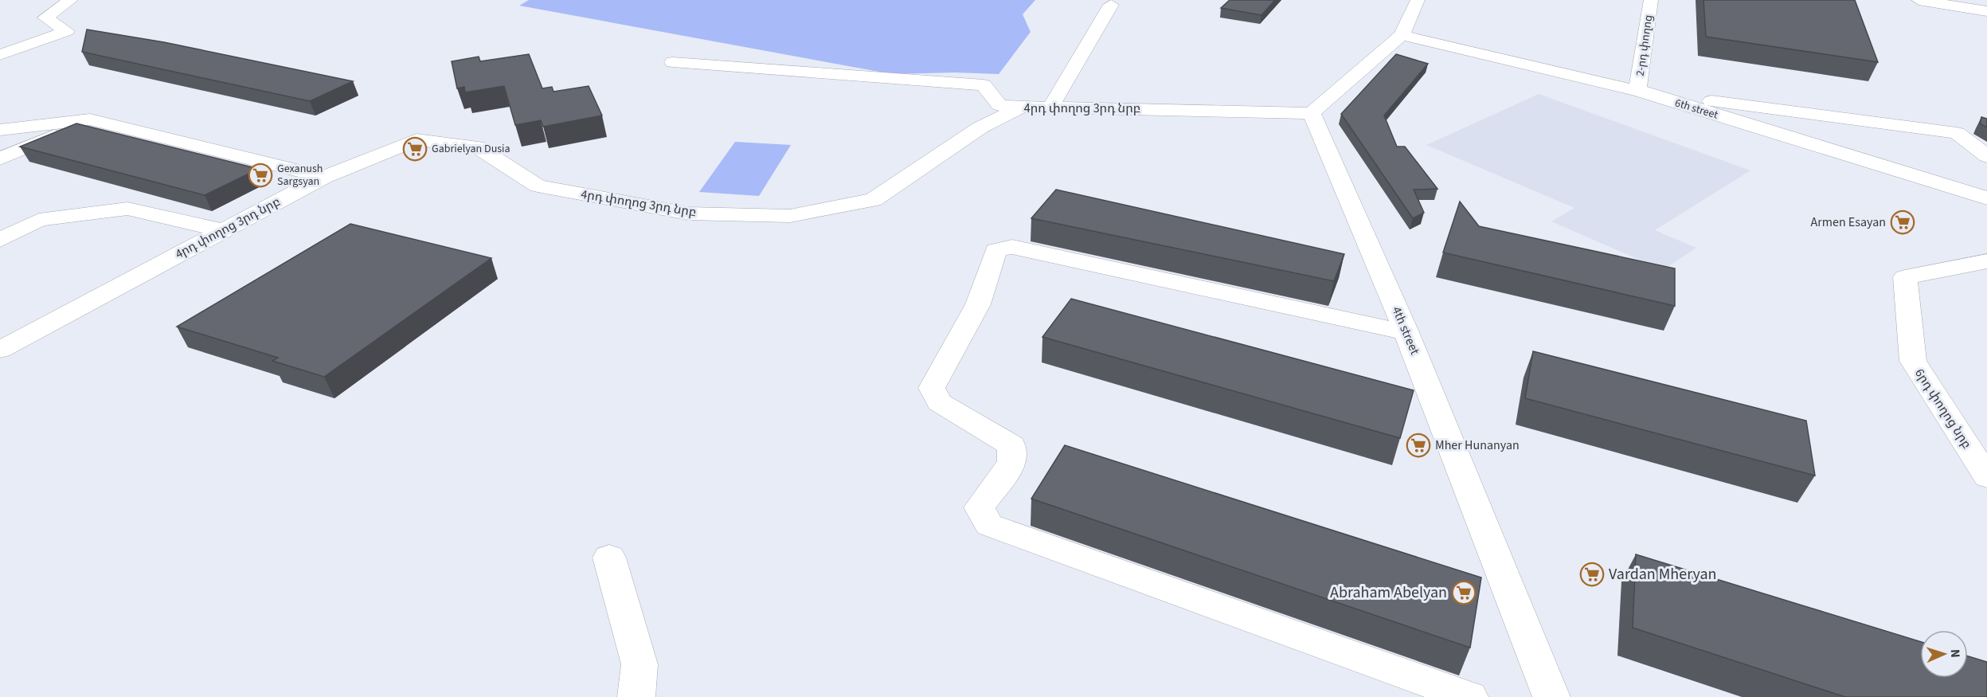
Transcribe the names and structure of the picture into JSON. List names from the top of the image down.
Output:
{
  "streets": {
    "street": [
      "2-րդ փողոց",
      "4րդ փողոց 3րդ նրբ",
      "6th street",
      "4th street",
      "6րդ փողոց նրբ"
    ]
  },
  "crossings": [
    ["2-րդ փողոց", "6th street"],
    ["4րդ փողոց 3րդ նրբ", "4th street"]
  ],
  "places": {
    "supermarket": [
      "Gabrielyan Dusia",
      "Gexanush Sargsyan",
      "Armen Esayan",
      "Mher Hunanyan",
      "Vardan Mheryan",
      "Abraham Abelyan"
    ]
  },
  "north": "right"
}
